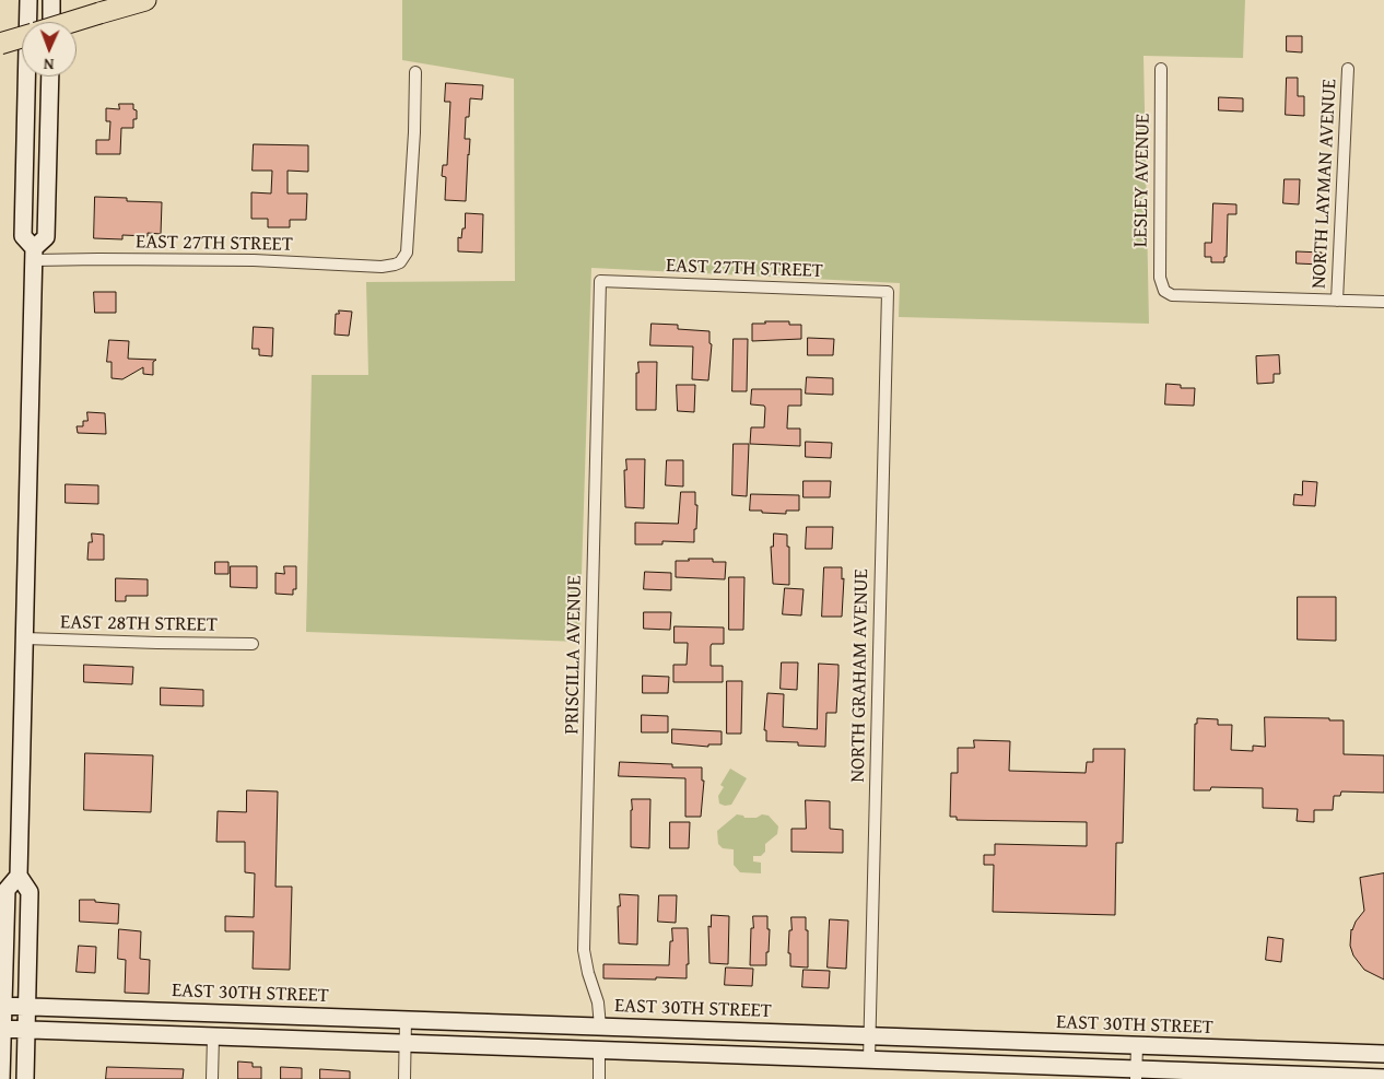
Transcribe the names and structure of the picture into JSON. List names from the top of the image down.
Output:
{
  "streets": {
    "main road": ["EAST 30TH STREET"],
    "street": [
      "LESLEY AVENUE",
      "NORTH LAYMAN AVENUE",
      "EAST 27TH STREET",
      "EAST 28TH STREET",
      "PRISCILLA AVENUE",
      "NORTH GRAHAM AVENUE"
    ]
  },
  "crossings": [
    ["LESLEY AVENUE", "NORTH LAYMAN AVENUE"],
    ["EAST 27TH STREET", "PRISCILLA AVENUE"],
    ["EAST 27TH STREET", "NORTH GRAHAM AVENUE"],
    ["PRISCILLA AVENUE", "EAST 30TH STREET"],
    ["NORTH GRAHAM AVENUE", "EAST 30TH STREET"]
  ],
  "north": "bottom"
}
